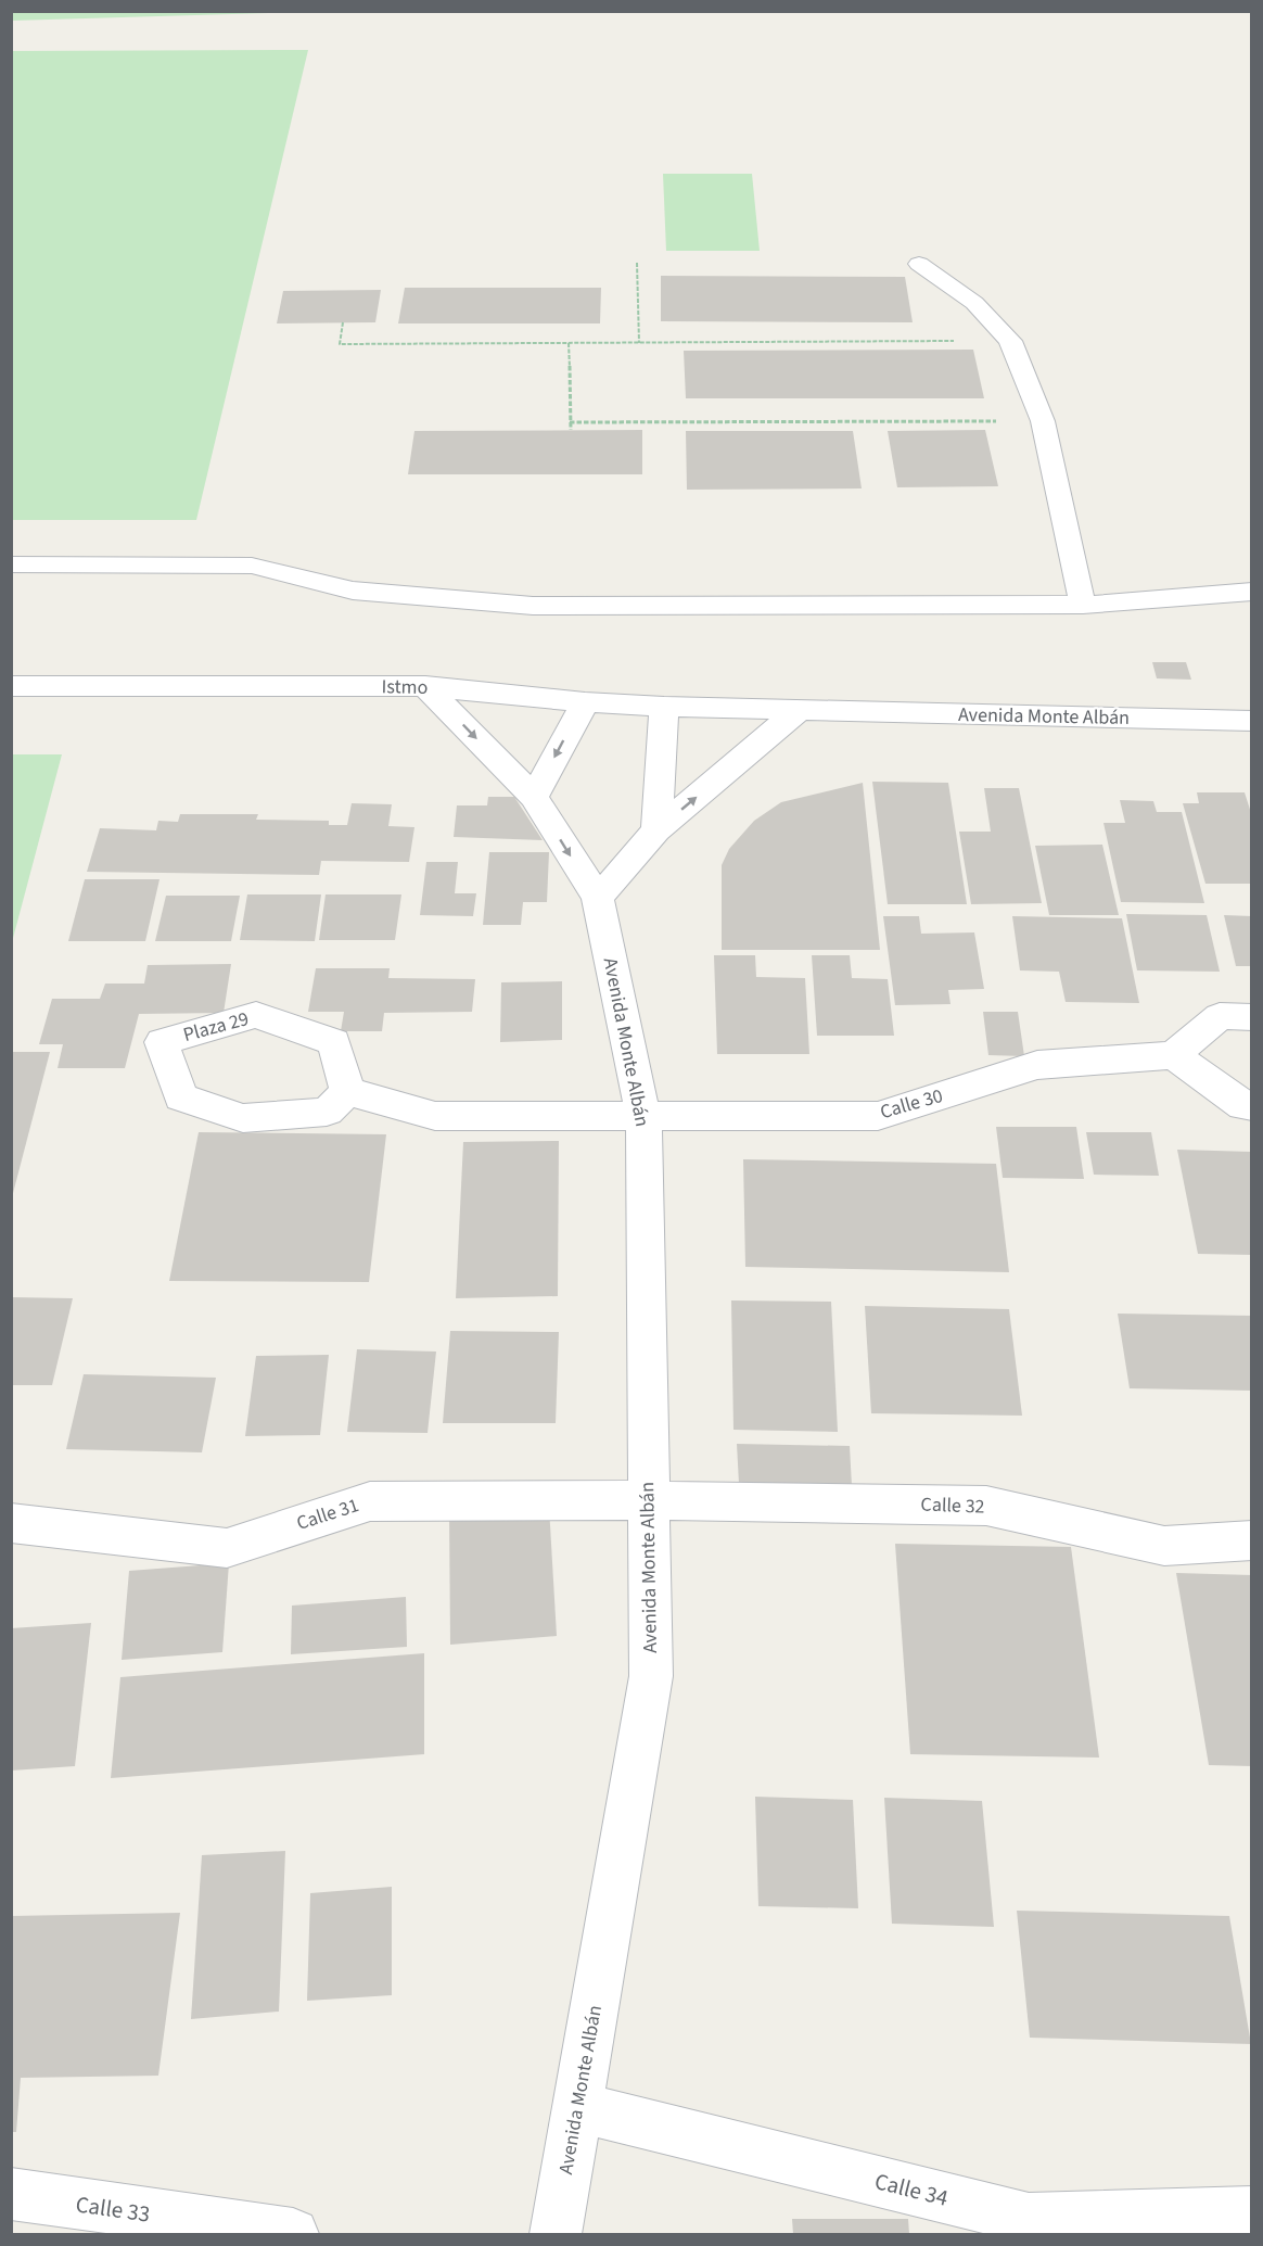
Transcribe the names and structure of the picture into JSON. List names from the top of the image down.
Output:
{
  "streets": {
    "street": [
      "Istmo",
      "Avenida Monte Albán",
      "Plaza 29",
      "Calle 30",
      "Calle 32",
      "Calle 31",
      "Calle 34",
      "Calle 33"
    ]
  },
  "crossings": [
    ["Istmo", "Avenida Monte Albán"],
    ["Avenida Monte Albán", "Calle 30"],
    ["Avenida Monte Albán", "Calle 32"],
    ["Avenida Monte Albán", "Calle 31"],
    ["Avenida Monte Albán", "Calle 34"],
    ["Calle 32", "Calle 31"]
  ]
}
